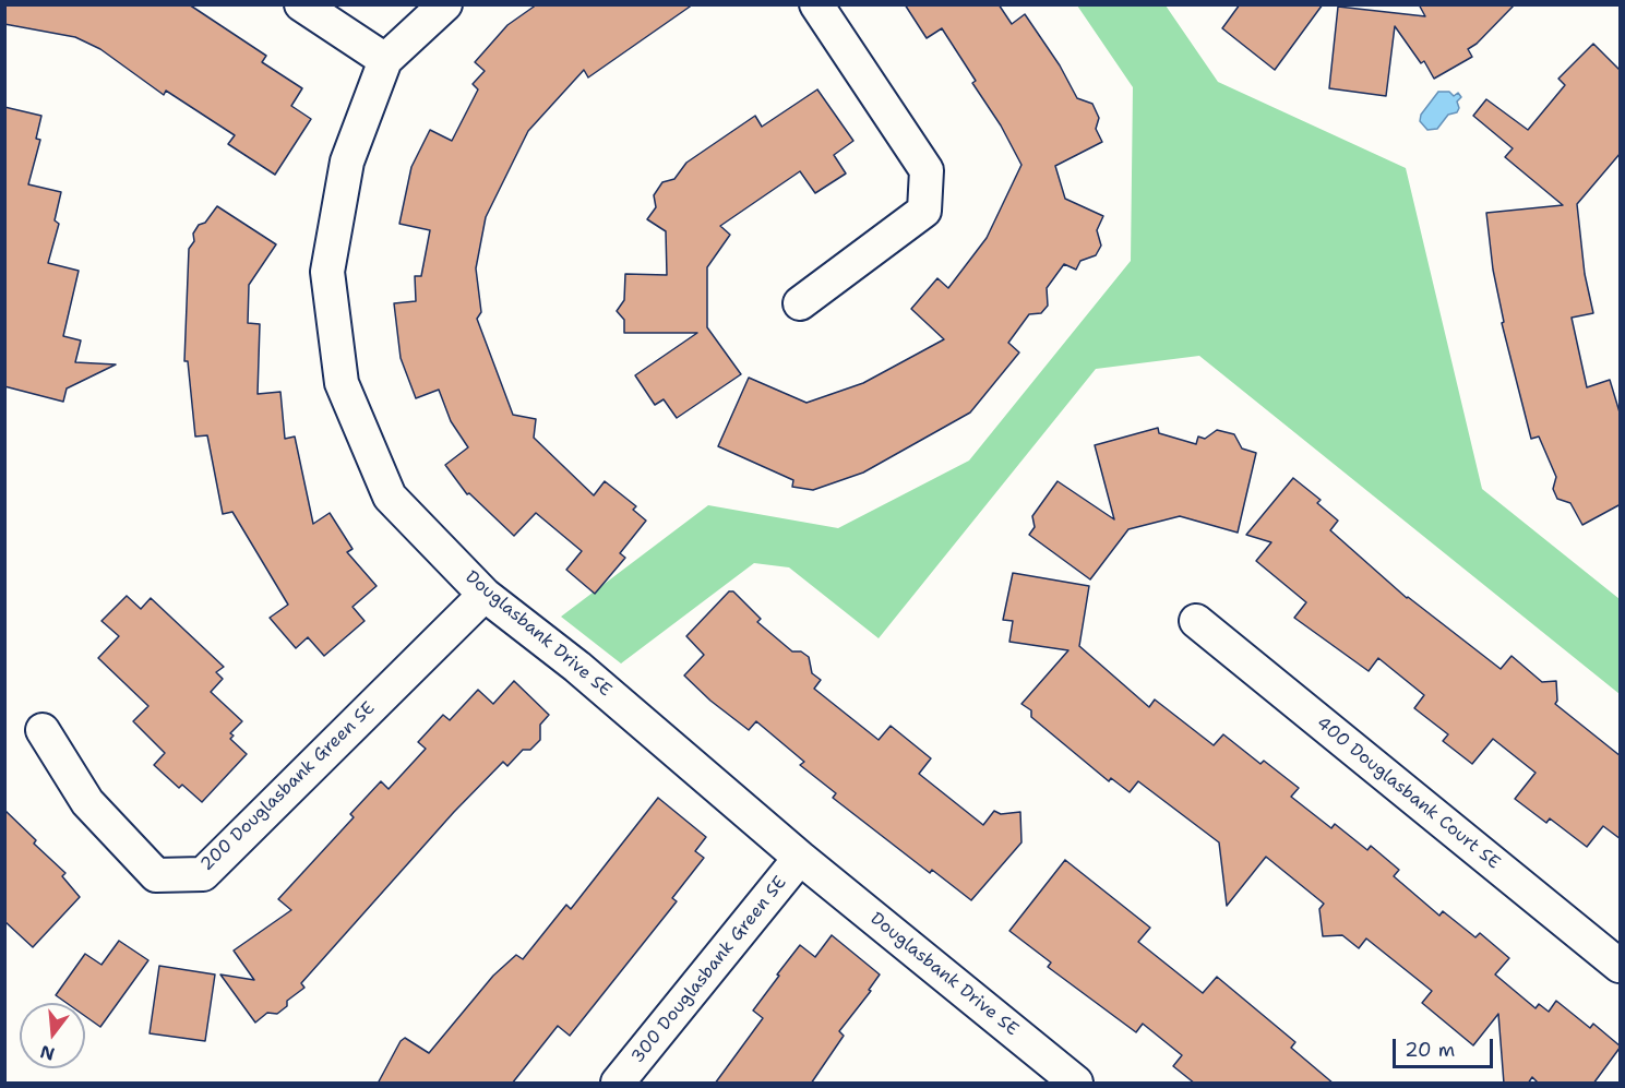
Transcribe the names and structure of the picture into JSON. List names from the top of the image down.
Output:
{
  "streets": {
    "street": [
      "Douglasbank Drive SE",
      "200 Douglasbank Green SE",
      "400 Douglasbank Court SE",
      "300 Douglasbank Green SE"
    ]
  },
  "crossings": [
    ["Douglasbank Drive SE", "200 Douglasbank Green SE"],
    ["Douglasbank Drive SE", "300 Douglasbank Green SE"]
  ],
  "scale_bar": "20 m",
  "north": "bottom"
}
